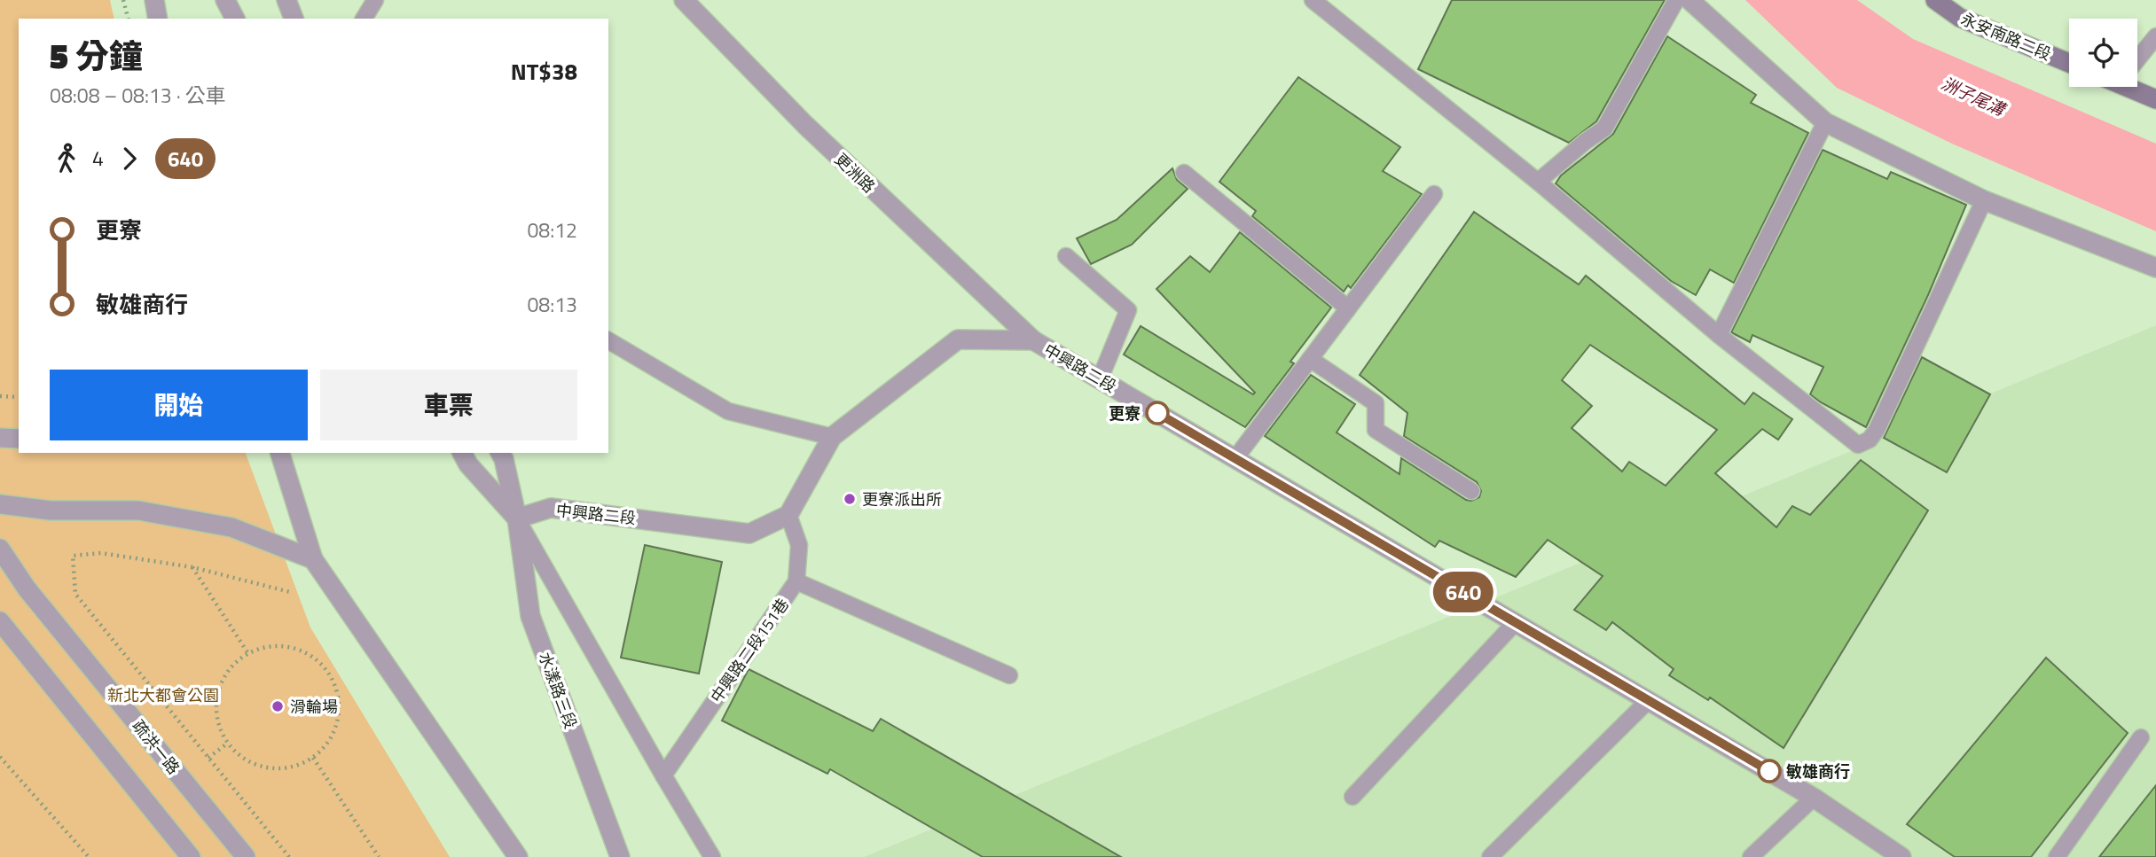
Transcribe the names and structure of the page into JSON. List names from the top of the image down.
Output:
{
  "streets": {
    "main road": ["永安南路二段"],
    "street": [
      "更洲路",
      "中興路二段",
      "水漾路三段",
      "疏洪一路"
    ],
    "lane": ["中興路二段151巷"]
  },
  "crossings": [
    ["更洲路", "中興路二段"],
    ["中興路二段", "中興路二段151巷"],
    ["中興路二段", "水漾路三段"]
  ],
  "water": ["洲子尾溝"],
  "parks": ["新北大都會公園"],
  "places": [
    "更寮",
    "更寮派出所",
    "滑輪場",
    "敏雄商行"
  ],
  "lines": ["bus line 640"],
  "page": {
    "on_map": "640",
    "heading": ["5 分鐘", "08:08 – 08:13 · 公車", "NT$38"],
    "legs": ["4", "640"],
    "list": [
      {
        "name": "更寮",
        "value": "08:12"
      },
      {
        "name": "敏雄商行",
        "value": "08:13"
      }
    ],
    "buttons": ["開始", "車票"]
  }
}
